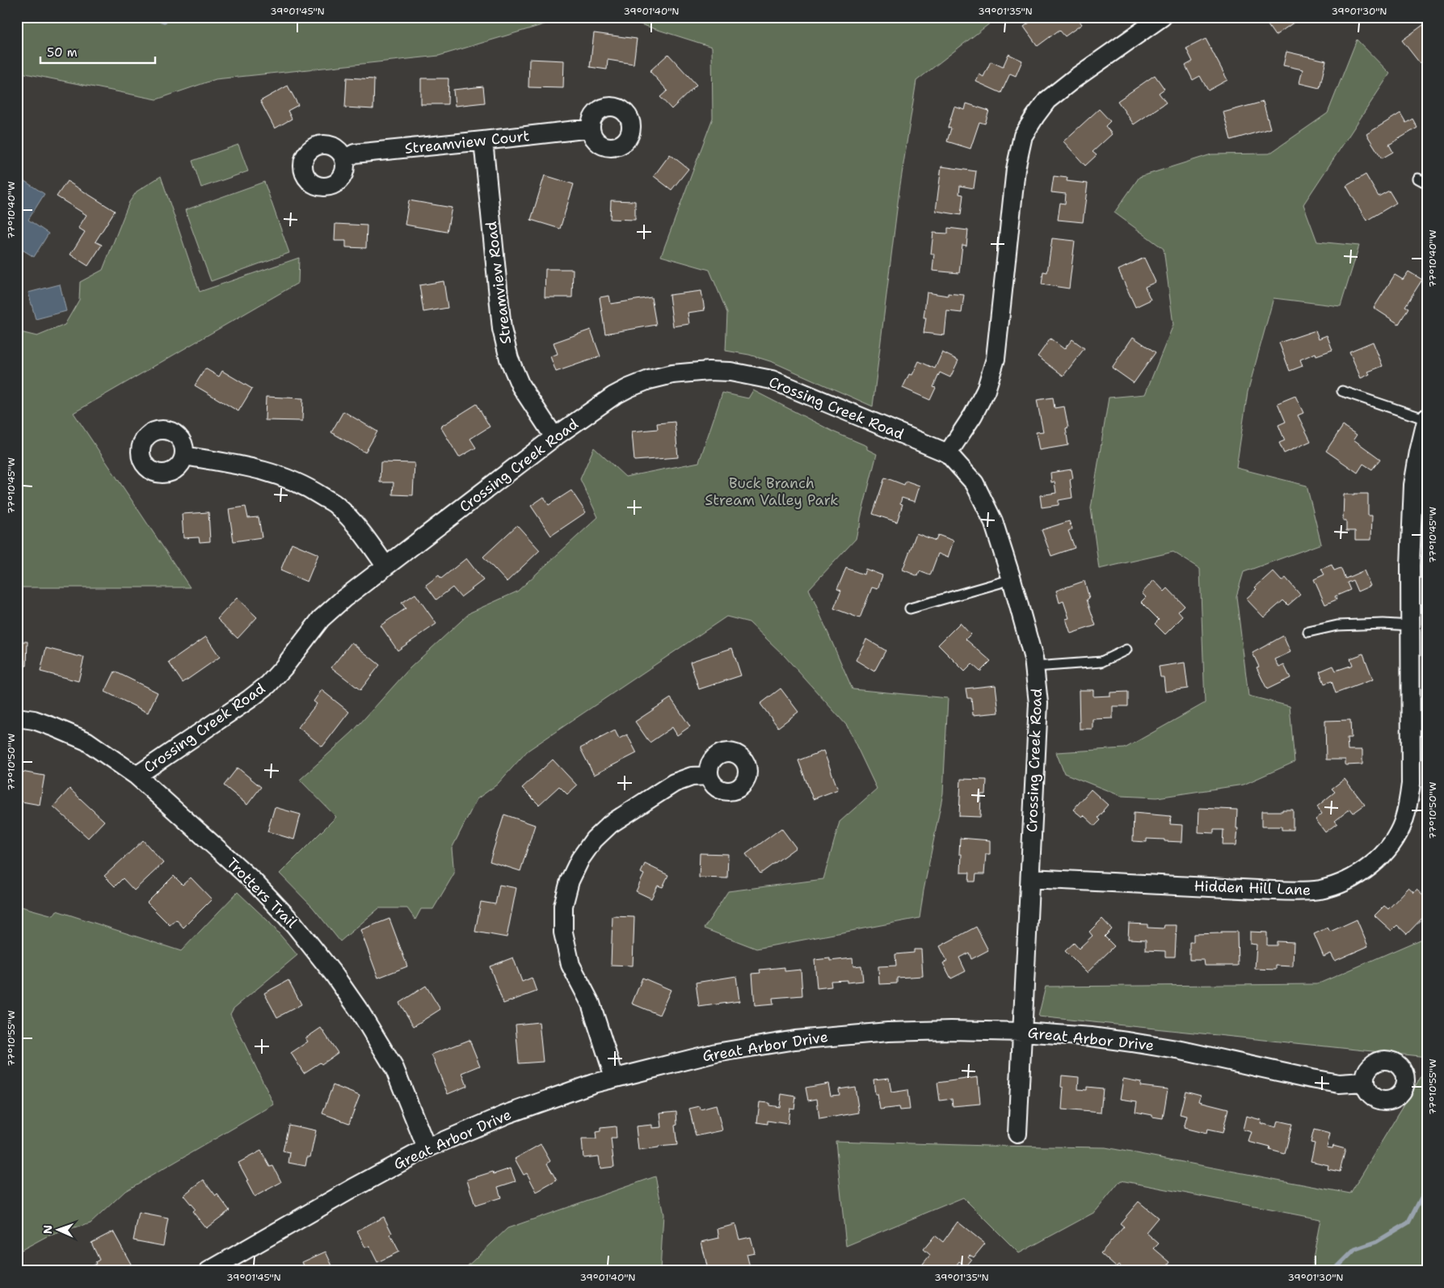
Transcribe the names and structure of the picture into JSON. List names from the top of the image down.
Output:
{
  "streets": {
    "street": [
      "Streamview Court",
      "Streamview Road",
      "Crossing Creek Road",
      "Hidden Hill Lane",
      "Trotters Trail",
      "Great Arbor Drive"
    ]
  },
  "crossings": [
    ["Streamview Court", "Streamview Road"],
    ["Streamview Road", "Crossing Creek Road"],
    ["Crossing Creek Road", "Hidden Hill Lane"],
    ["Crossing Creek Road", "Trotters Trail"],
    ["Crossing Creek Road", "Great Arbor Drive"],
    ["Trotters Trail", "Great Arbor Drive"]
  ],
  "parks": ["Buck Branch Stream Valley Park"],
  "scale_bar": "50 m",
  "north": "left",
  "coordinates": [
    "39°01'45\"N",
    "39°01'40\"N",
    "39°01'35\"N",
    "39°01'30\"N",
    "77°10'40\"W",
    "77°10'45\"W",
    "77°10'50\"W",
    "77°10'55\"W"
  ]
}
